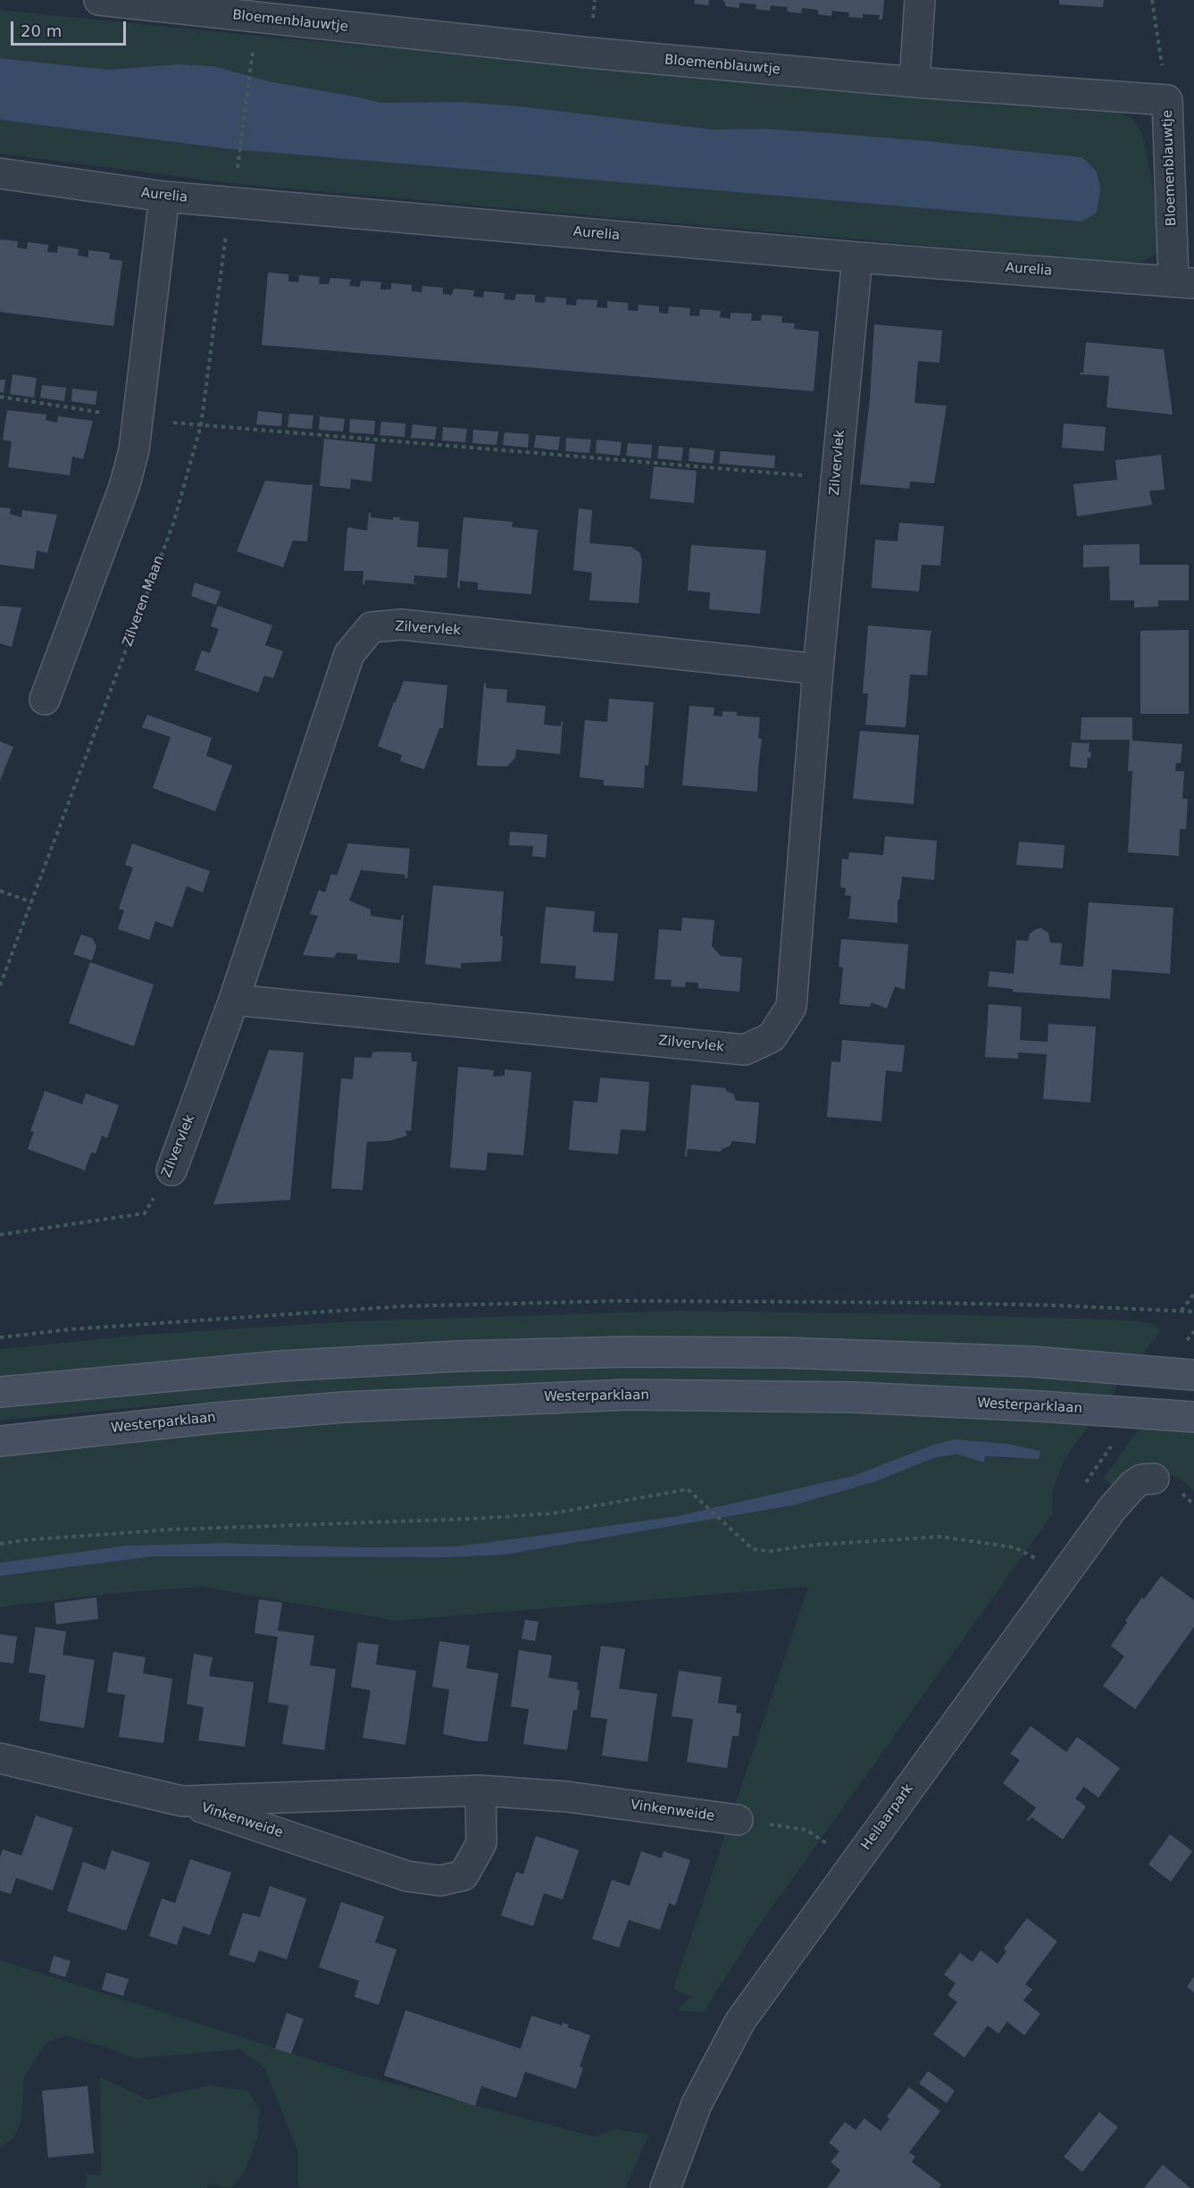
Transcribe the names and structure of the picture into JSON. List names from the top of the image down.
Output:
{
  "streets": {
    "main road": ["Westerparklaan"],
    "street": [
      "Bloemenblauwtje",
      "Aurelia",
      "Zilvervlek",
      "Vinkenweide",
      "Heilaarpark"
    ],
    "path": ["Zilveren Maan"]
  },
  "crossings": [
    ["Bloemenblauwtje", "Aurelia"],
    ["Aurelia", "Zilvervlek"],
    ["Aurelia", "Zilveren Maan"]
  ],
  "scale_bar": "20 m"
}
